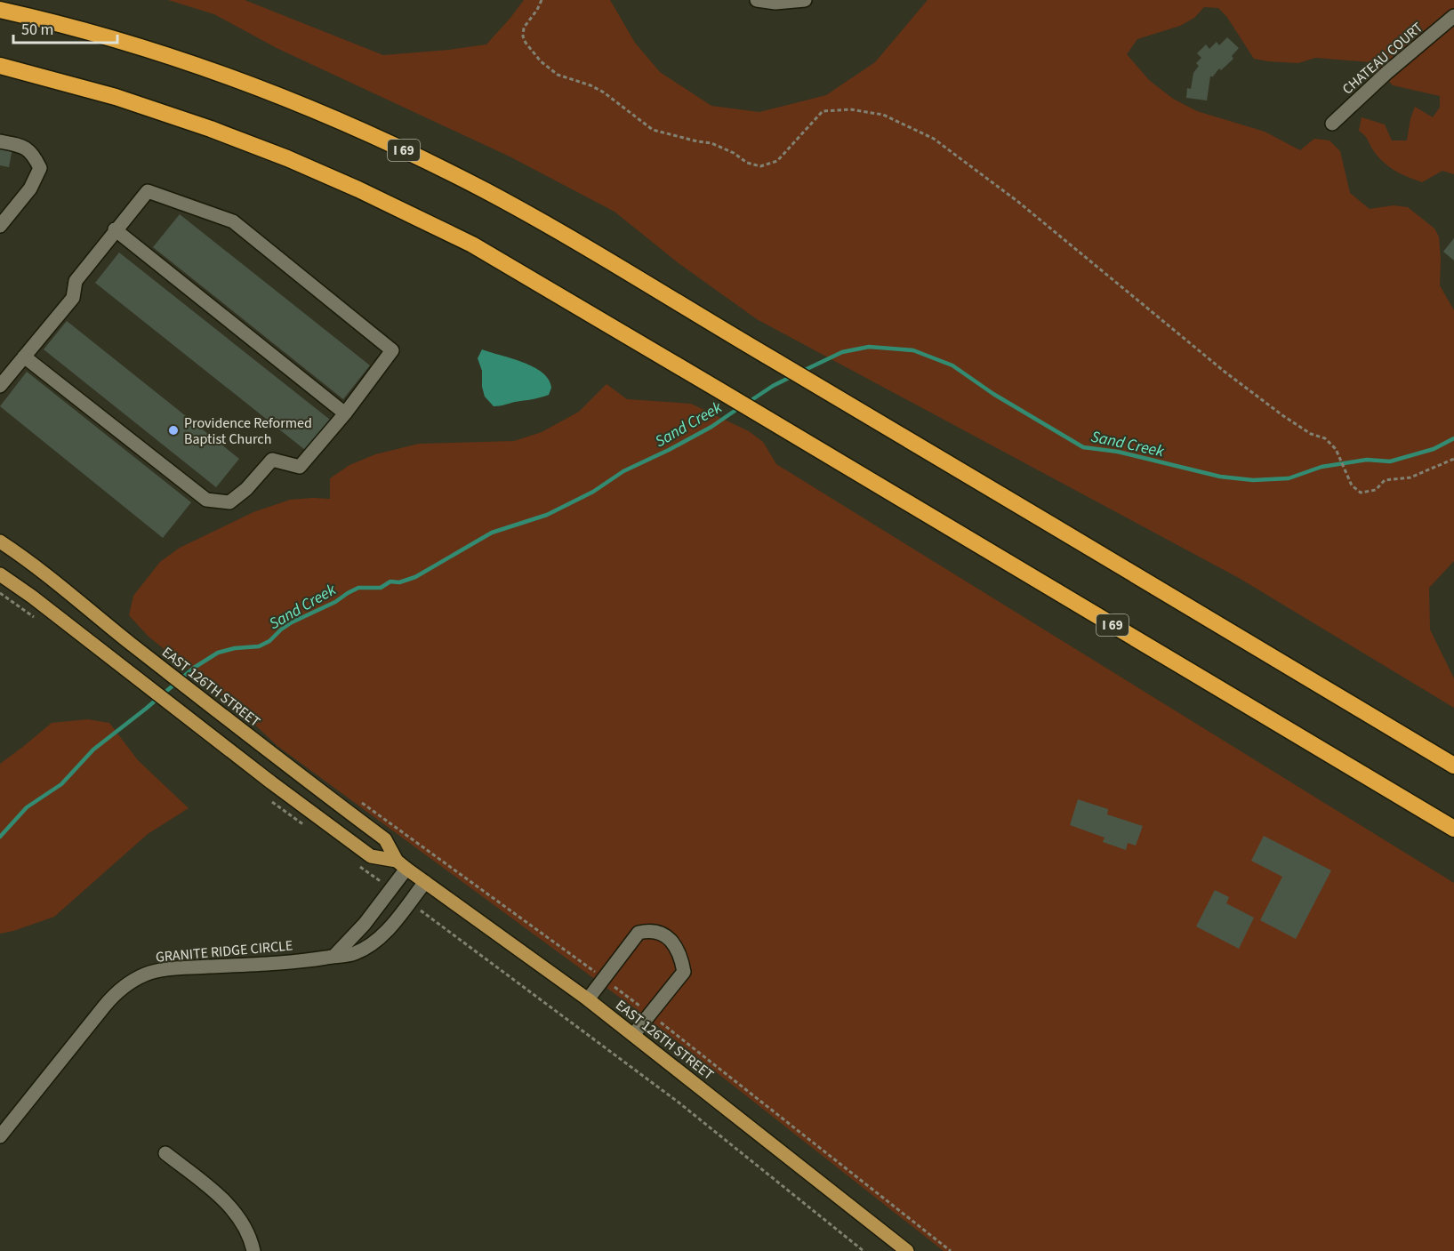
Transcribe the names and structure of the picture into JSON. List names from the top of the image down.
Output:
{
  "streets": {
    "highway": ["I 69"],
    "main road": ["EAST 126TH STREET"],
    "street": ["CHATEAU COURT", "GRANITE RIDGE CIRCLE"]
  },
  "crossings": [
    ["EAST 126TH STREET", "GRANITE RIDGE CIRCLE"]
  ],
  "water": ["Sand Creek"],
  "places": ["Providence Reformed Baptist Church"],
  "scale_bar": "50 m"
}
